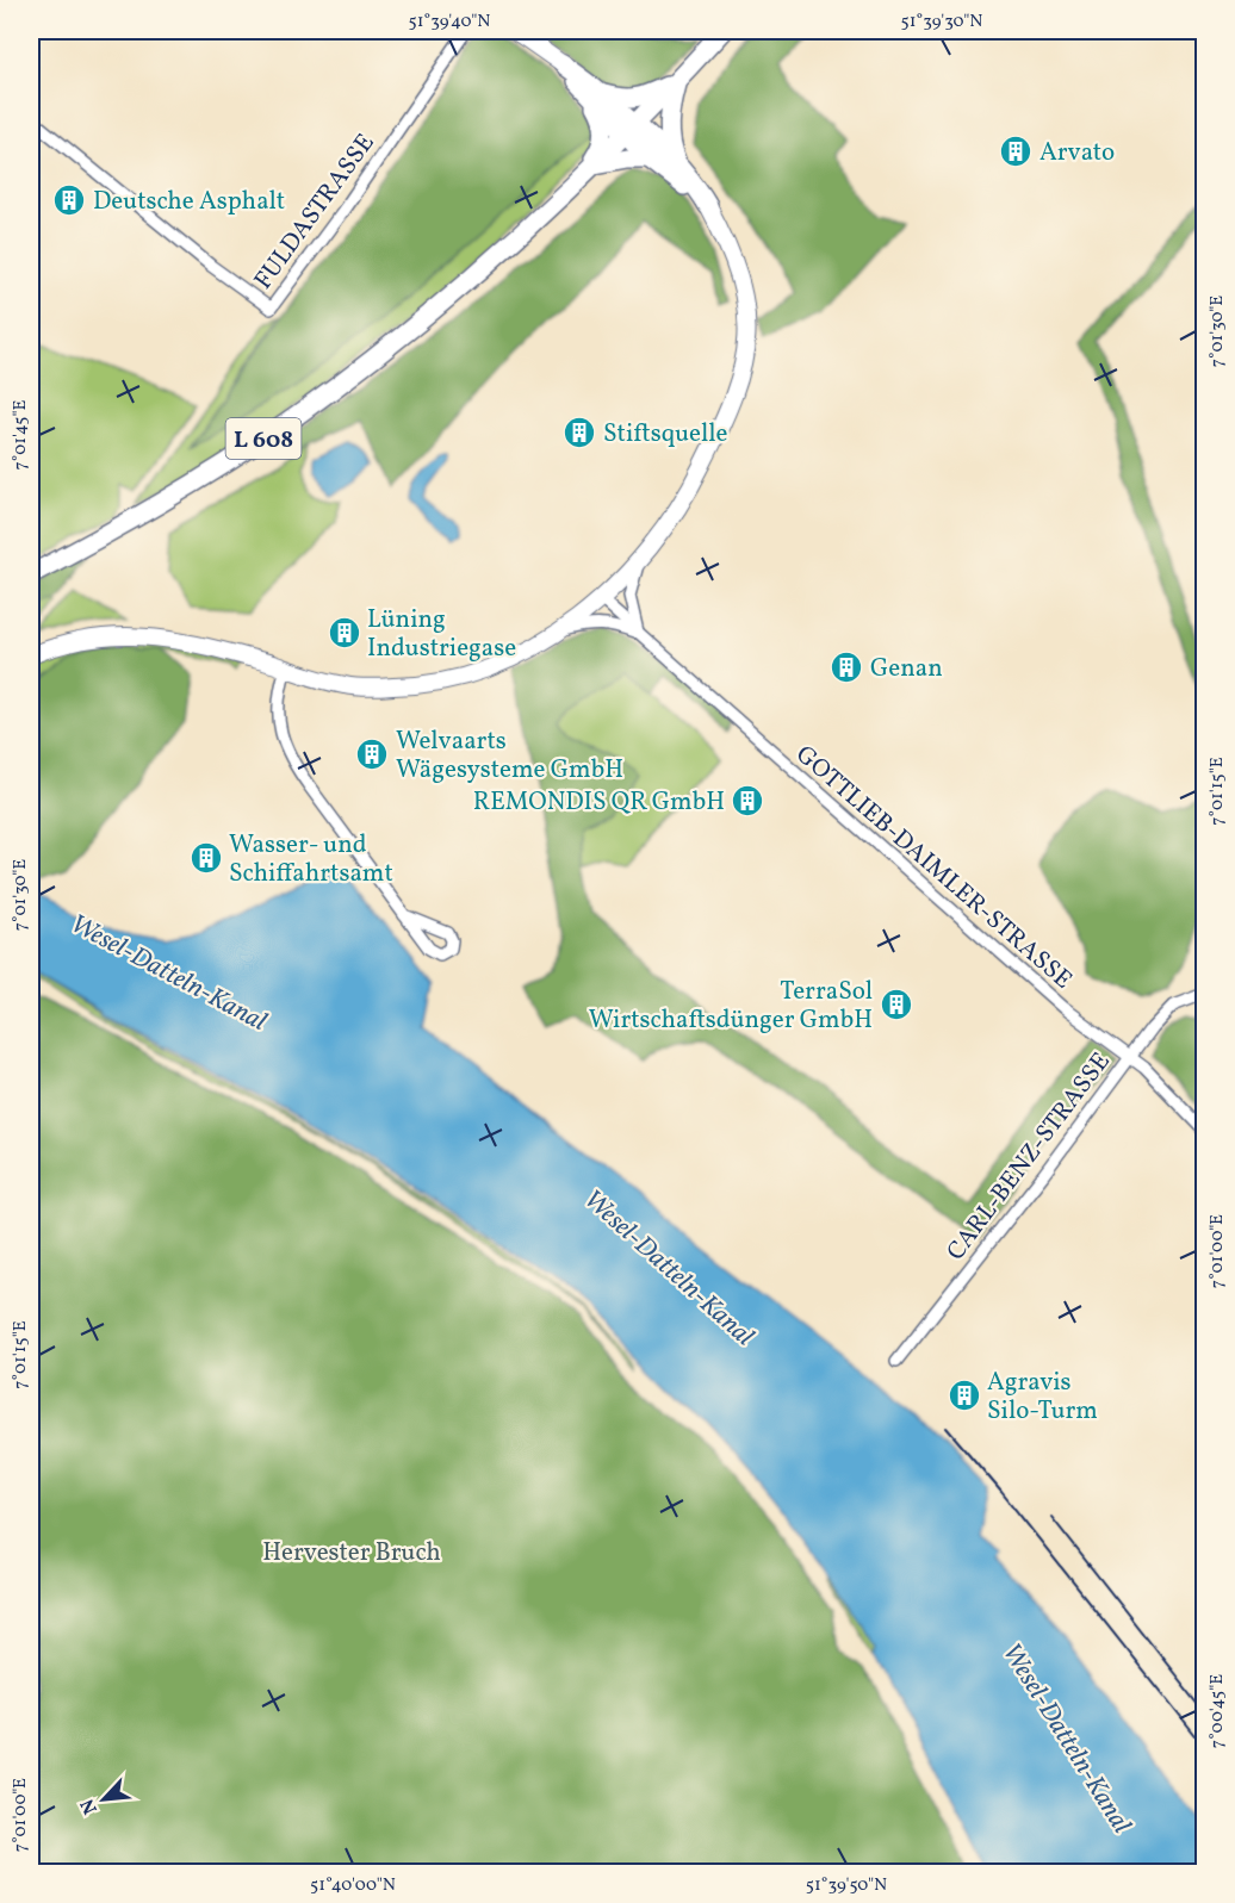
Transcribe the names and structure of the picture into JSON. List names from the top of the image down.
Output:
{
  "streets": {
    "main road": ["L 608"],
    "street": ["FULDASTRASSE", "GOTTLIEB-DAIMLER-STRASSE", "CARL-BENZ-STRASSE"]
  },
  "crossings": [
    ["GOTTLIEB-DAIMLER-STRASSE", "CARL-BENZ-STRASSE"]
  ],
  "water": ["Wesel-Datteln-Kanal"],
  "parks": ["Hervester Bruch"],
  "places": {
    "building": [
      "Arvato",
      "Deutsche Asphalt",
      "Stiftsquelle",
      "Lüning Industriegase",
      "Genan",
      "Welvaarts Wägesysteme GmbH",
      "REMONDIS QR GmbH",
      "Wasser- und Schiffahrtsamt",
      "TerraSol Wirtschaftsdünger GmbH",
      "Agravis Silo-Turm"
    ]
  },
  "north": "bottom left",
  "coordinates": [
    "51°39'40\"N",
    "51°39'30\"N",
    "7°01'30\"E",
    "7°01'45\"E",
    "7°01'15\"E",
    "7°01'00\"E",
    "7°00'45\"E",
    "51°40'00\"N",
    "51°39'50\"N"
  ]
}
